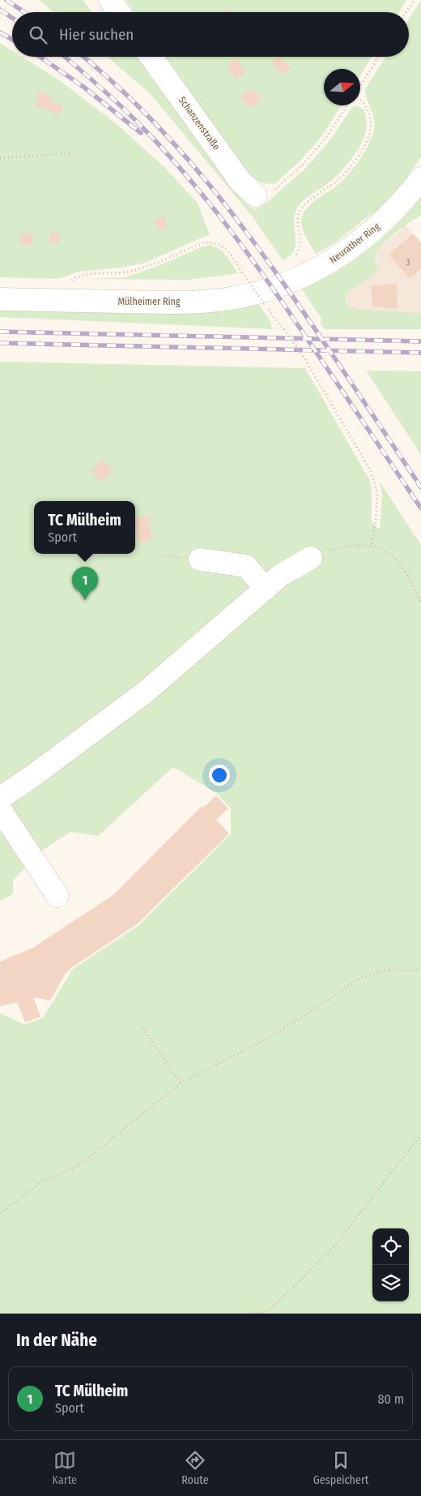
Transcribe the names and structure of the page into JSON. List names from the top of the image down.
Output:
{
  "streets": {
    "street": ["Schanzenstraße", "Neurather Ring", "Mülheimer Ring"]
  },
  "crossings": [
    ["Neurather Ring", "Mülheimer Ring"]
  ],
  "house_numbers": ["3"],
  "north": "right",
  "page": {
    "search": "Hier suchen",
    "popup": ["TC Mülheim", "Sport"],
    "pins": "1",
    "heading": "In der Nähe",
    "list": [
      {
        "mark": "1",
        "name": "TC Mülheim",
        "note": "Sport",
        "value": "80 m"
      }
    ],
    "nav": ["Karte", "Route", "Gespeichert"]
  }
}
